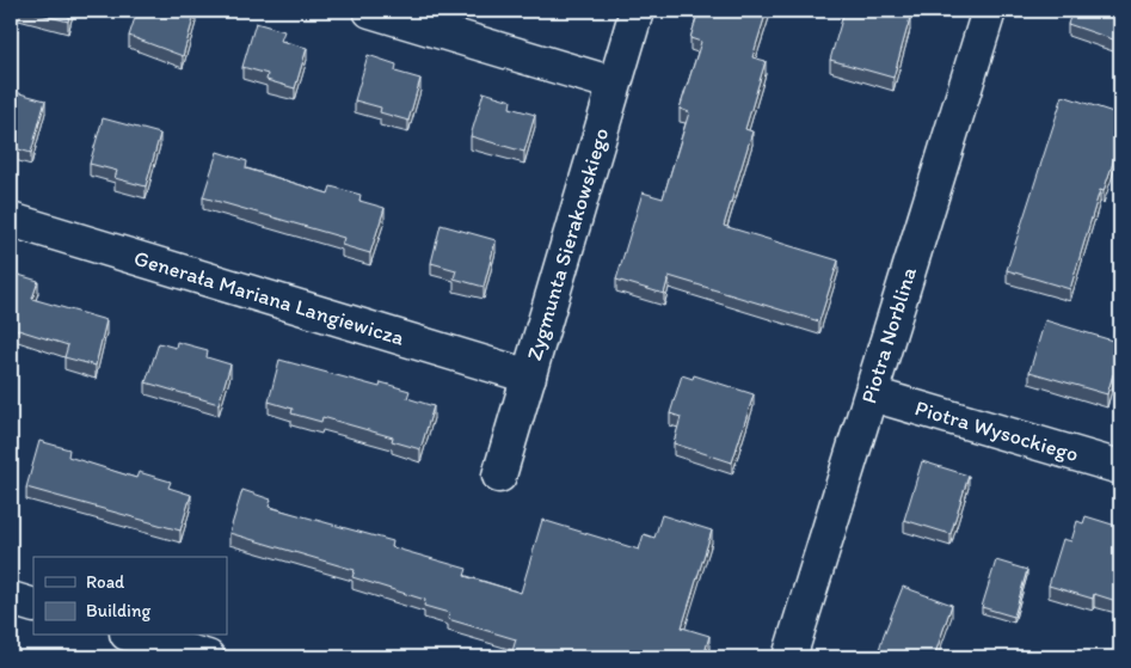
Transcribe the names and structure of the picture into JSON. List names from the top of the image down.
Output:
{
  "streets": {
    "street": [
      "Zygmunta Sierakowskiego",
      "Generała Mariana Langiewicza",
      "Piotra Norblina",
      "Piotra Wysockiego"
    ]
  },
  "crossings": [
    ["Zygmunta Sierakowskiego", "Generała Mariana Langiewicza"],
    ["Piotra Norblina", "Piotra Wysockiego"]
  ],
  "legend": ["Road", "Building"]
}
